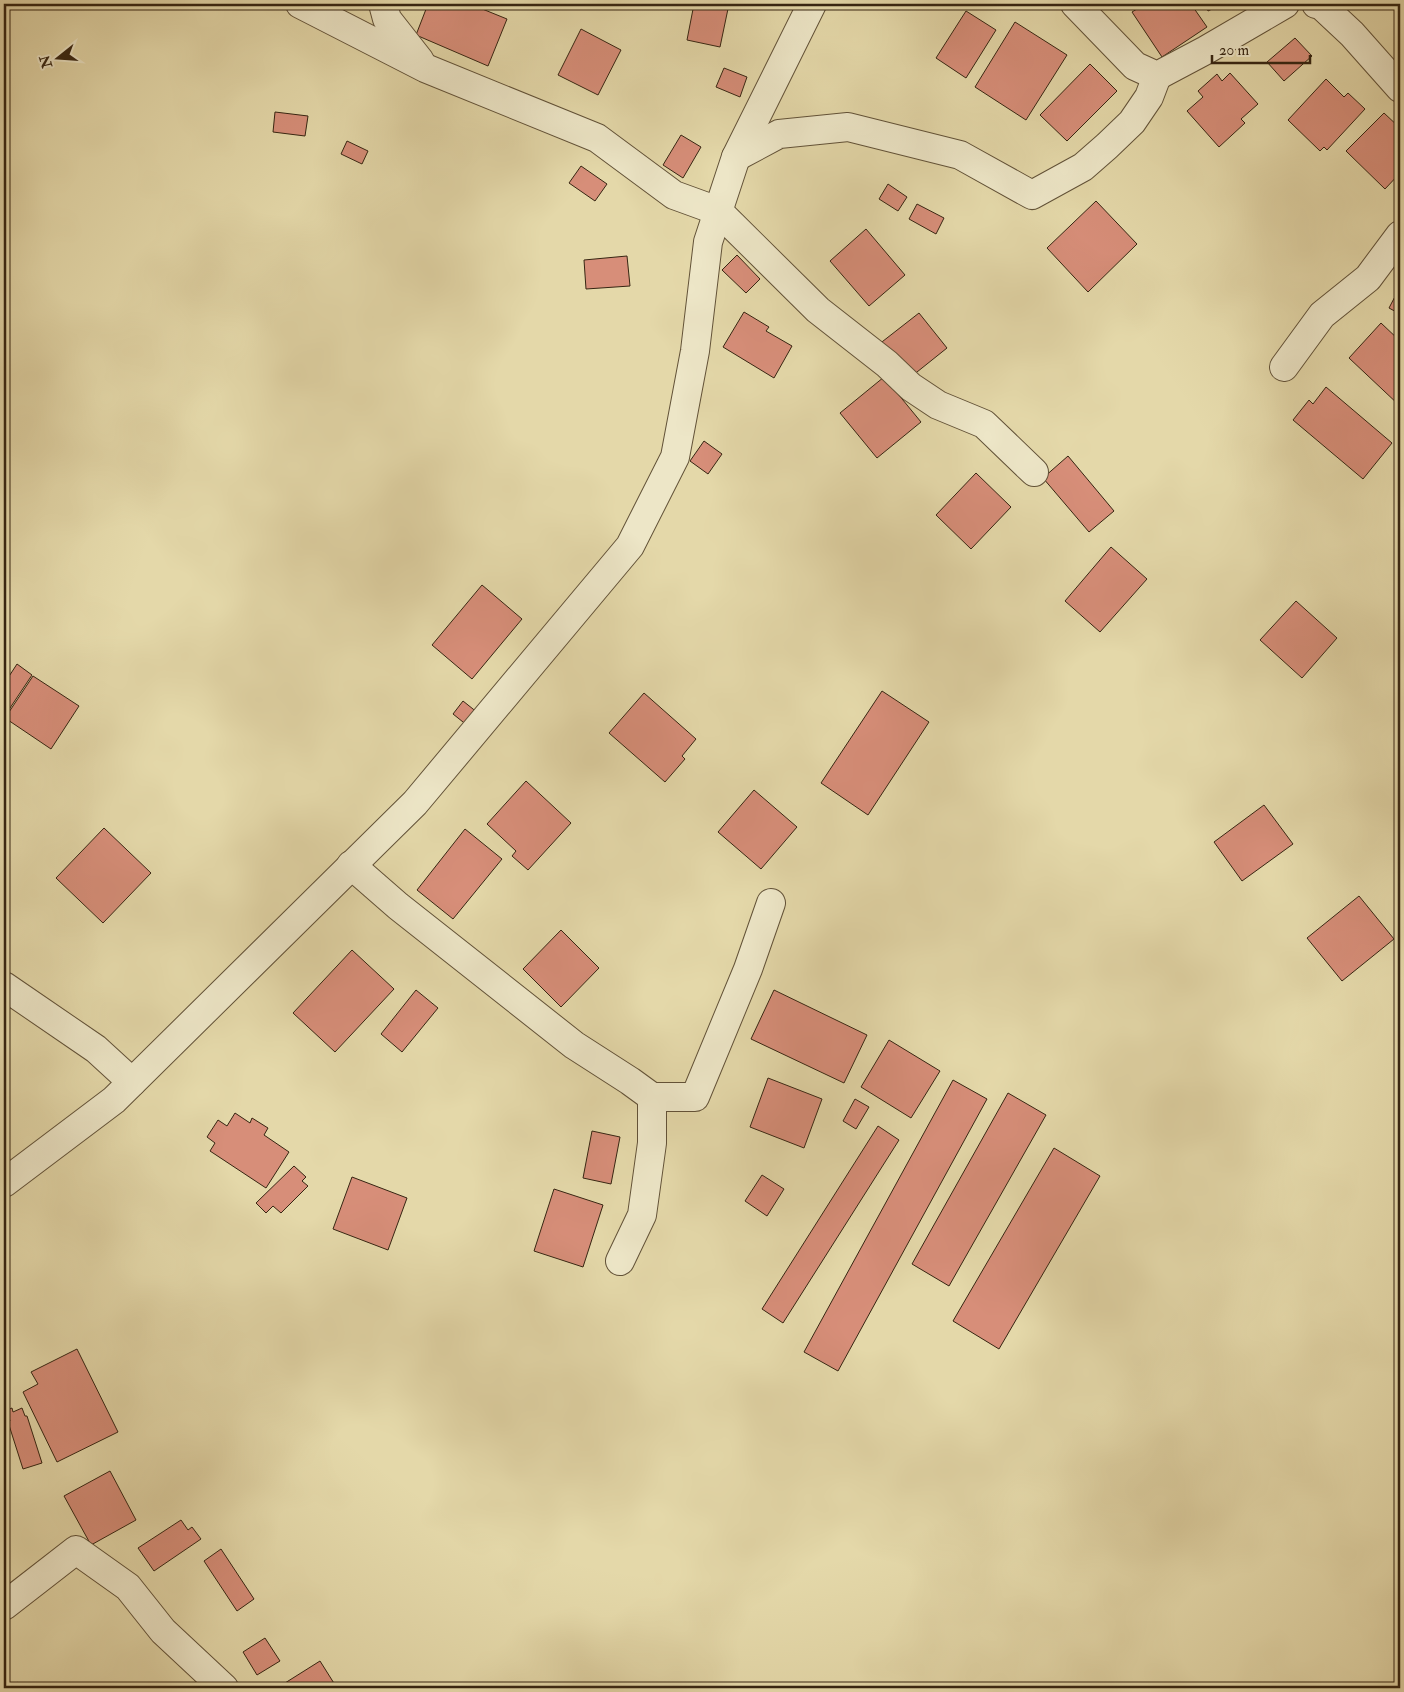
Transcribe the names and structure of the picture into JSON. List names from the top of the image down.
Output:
{
  "scale_bar": "20 m",
  "north": "left"
}
